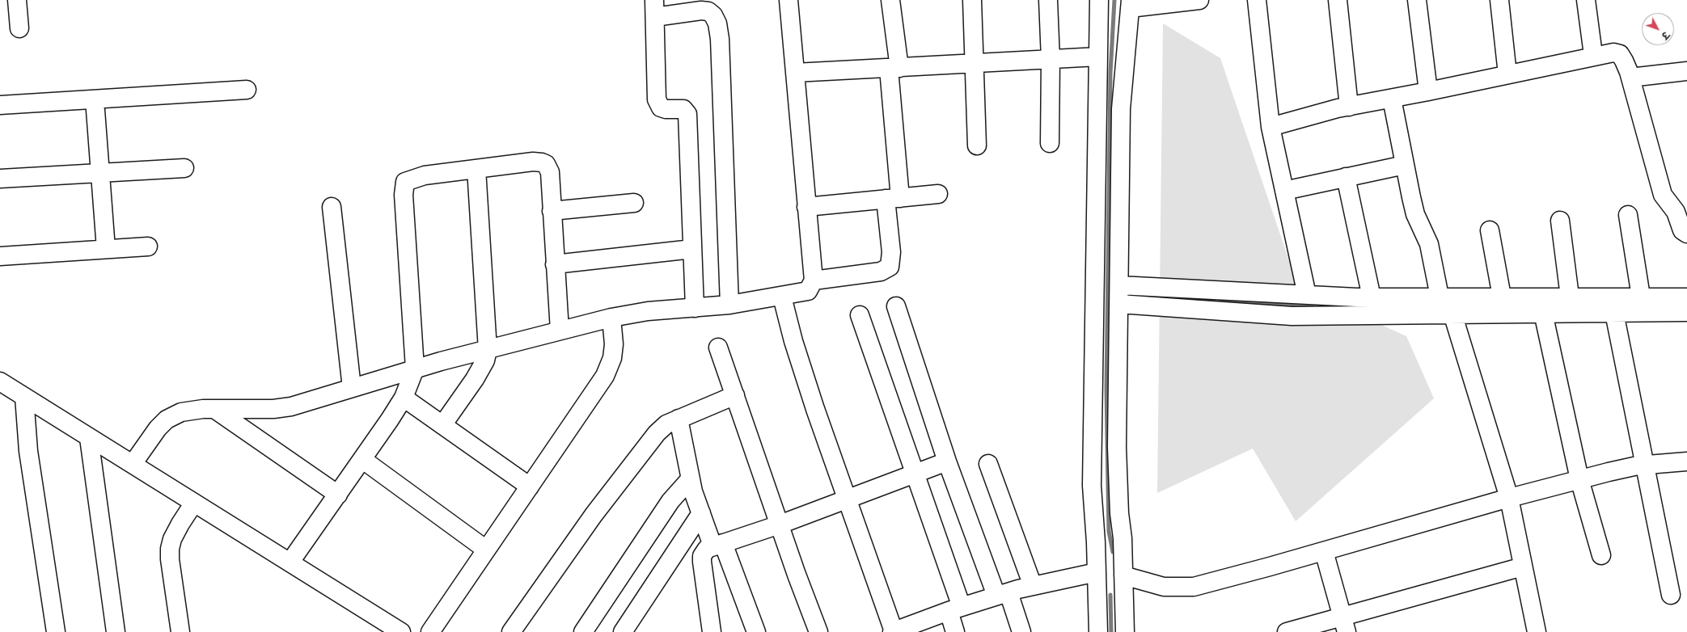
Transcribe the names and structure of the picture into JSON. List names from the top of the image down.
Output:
{
  "north": "bottom right"
}
